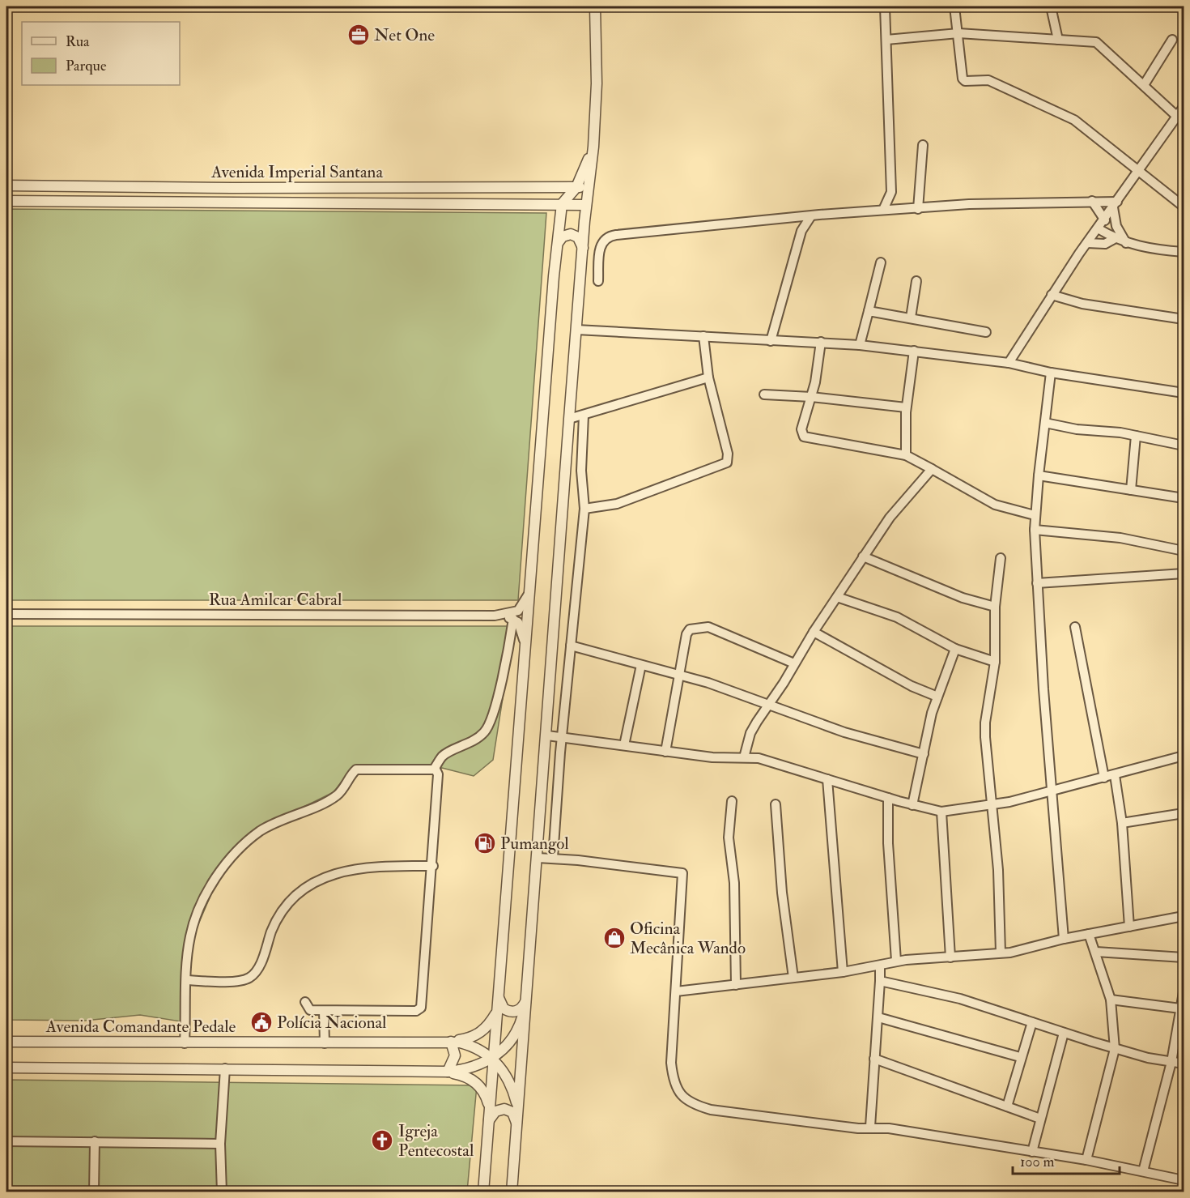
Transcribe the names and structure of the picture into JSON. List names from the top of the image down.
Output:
{
  "streets": {
    "street": ["Avenida Imperial Santana", "Rua Amilcar Cabral", "Avenida Comandante Pedale"]
  },
  "places": {
    "office": ["Net One"],
    "fuel station": ["Pumangol"],
    "shop": ["Oficina Mecânica Wando"],
    "public building": ["Polícia Nacional"],
    "church": ["Igreja Pentecostal"]
  },
  "legend": ["Rua", "Parque"],
  "scale_bar": "100 m"
}
